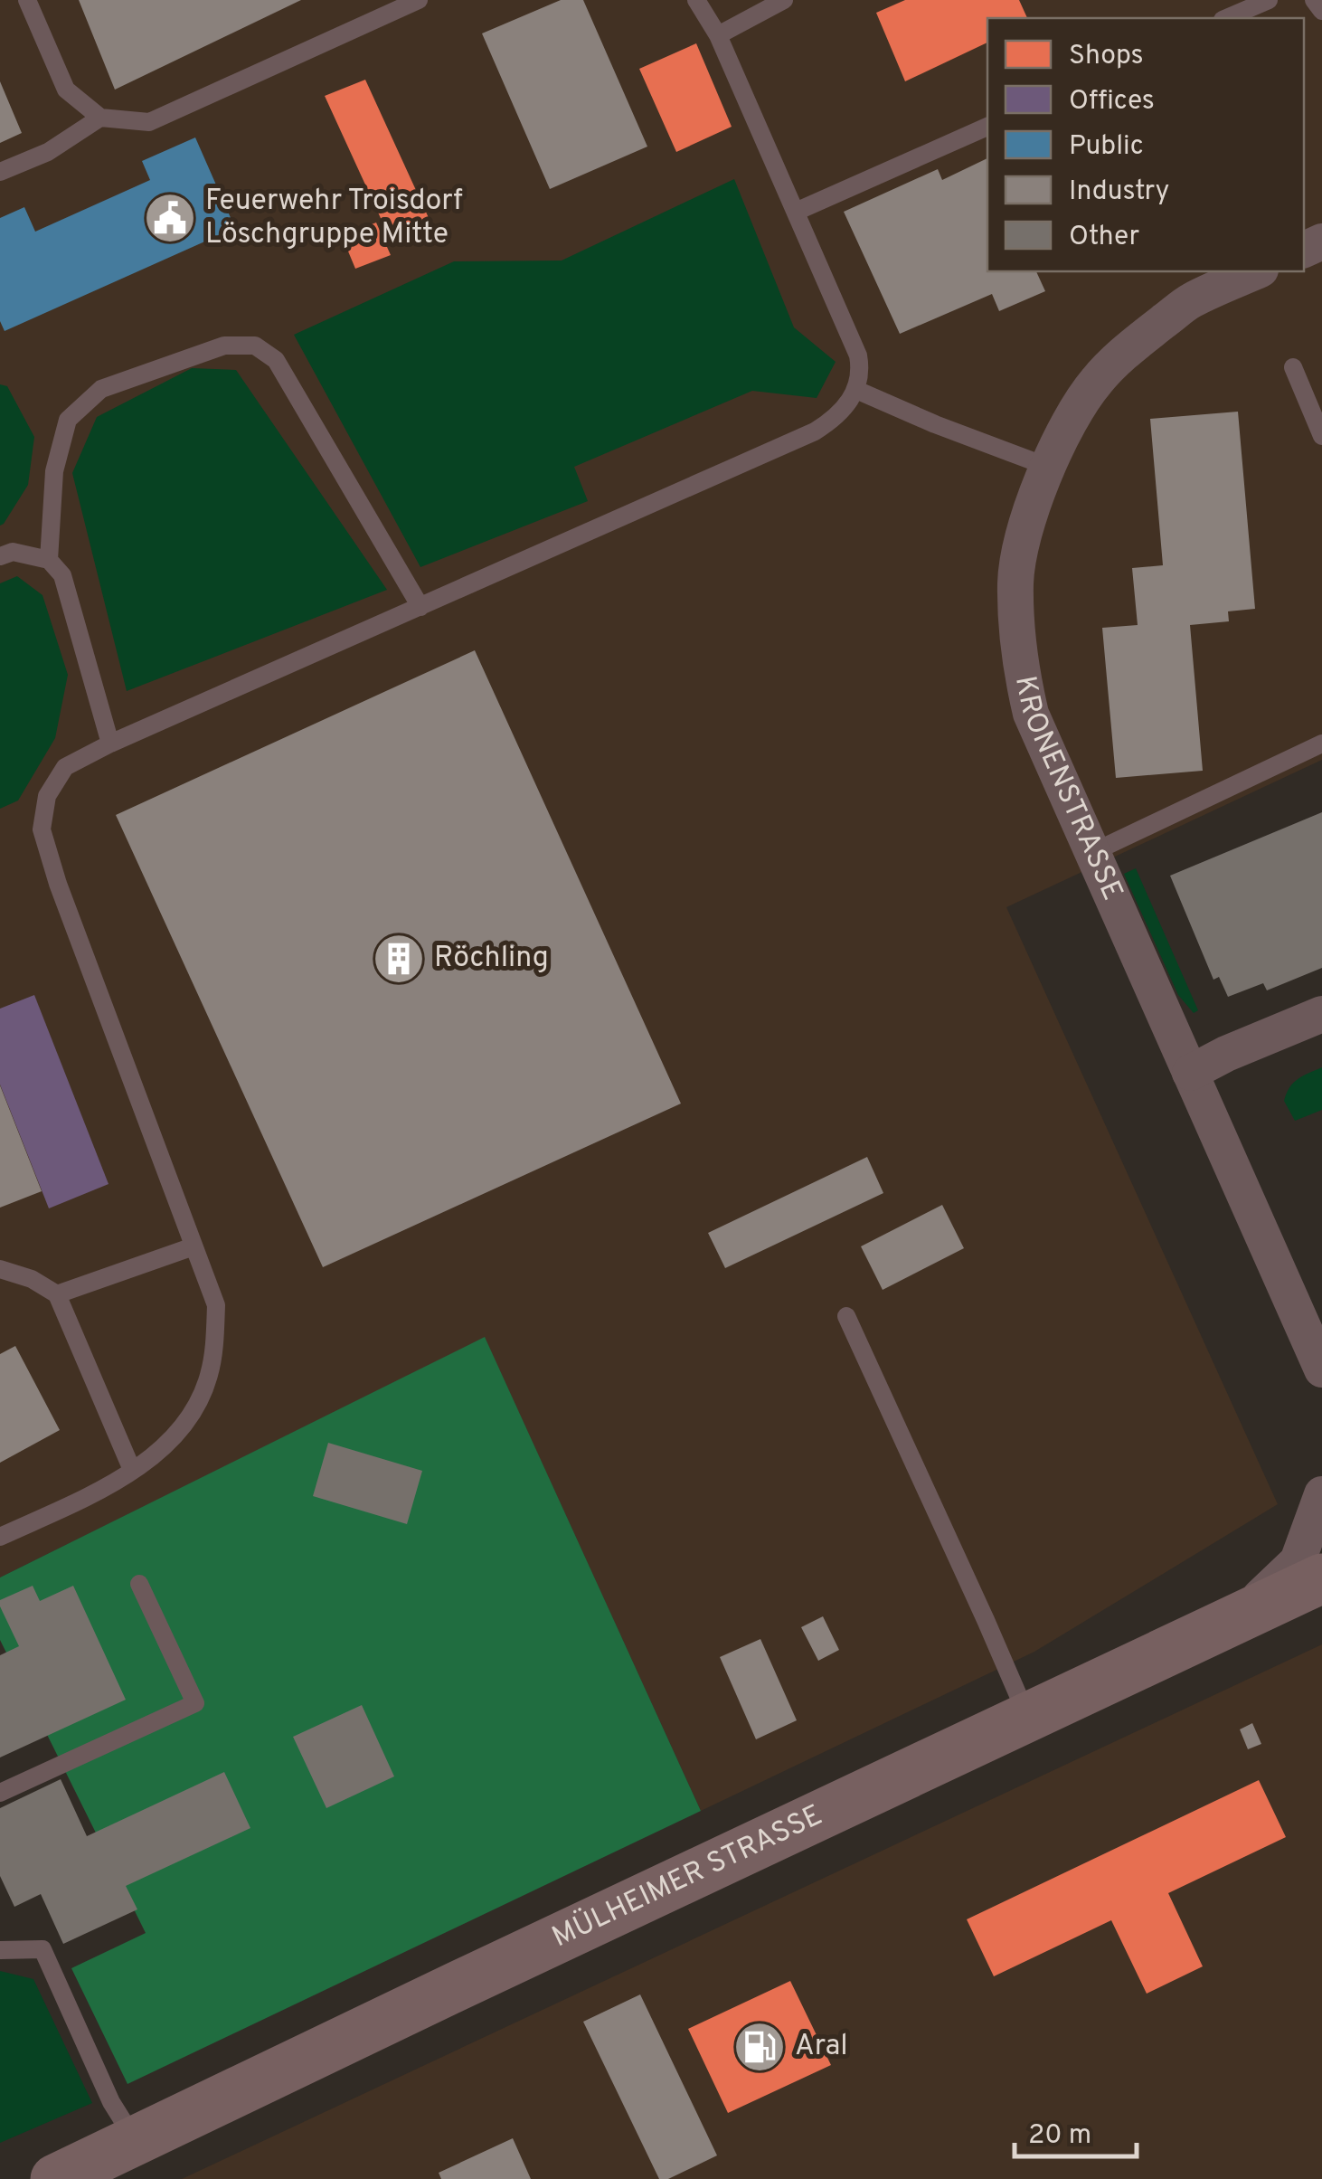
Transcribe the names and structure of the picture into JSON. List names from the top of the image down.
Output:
{
  "streets": {
    "main road": ["MÜLHEIMER STRASSE"],
    "street": ["KRONENSTRASSE"]
  },
  "places": {
    "public building": ["Feuerwehr Troisdorf Löschgruppe Mitte"],
    "building": ["Röchling"],
    "fuel station": ["Aral"]
  },
  "legend": [
    "Shops",
    "Offices",
    "Public",
    "Industry",
    "Other"
  ],
  "scale_bar": "20 m"
}
